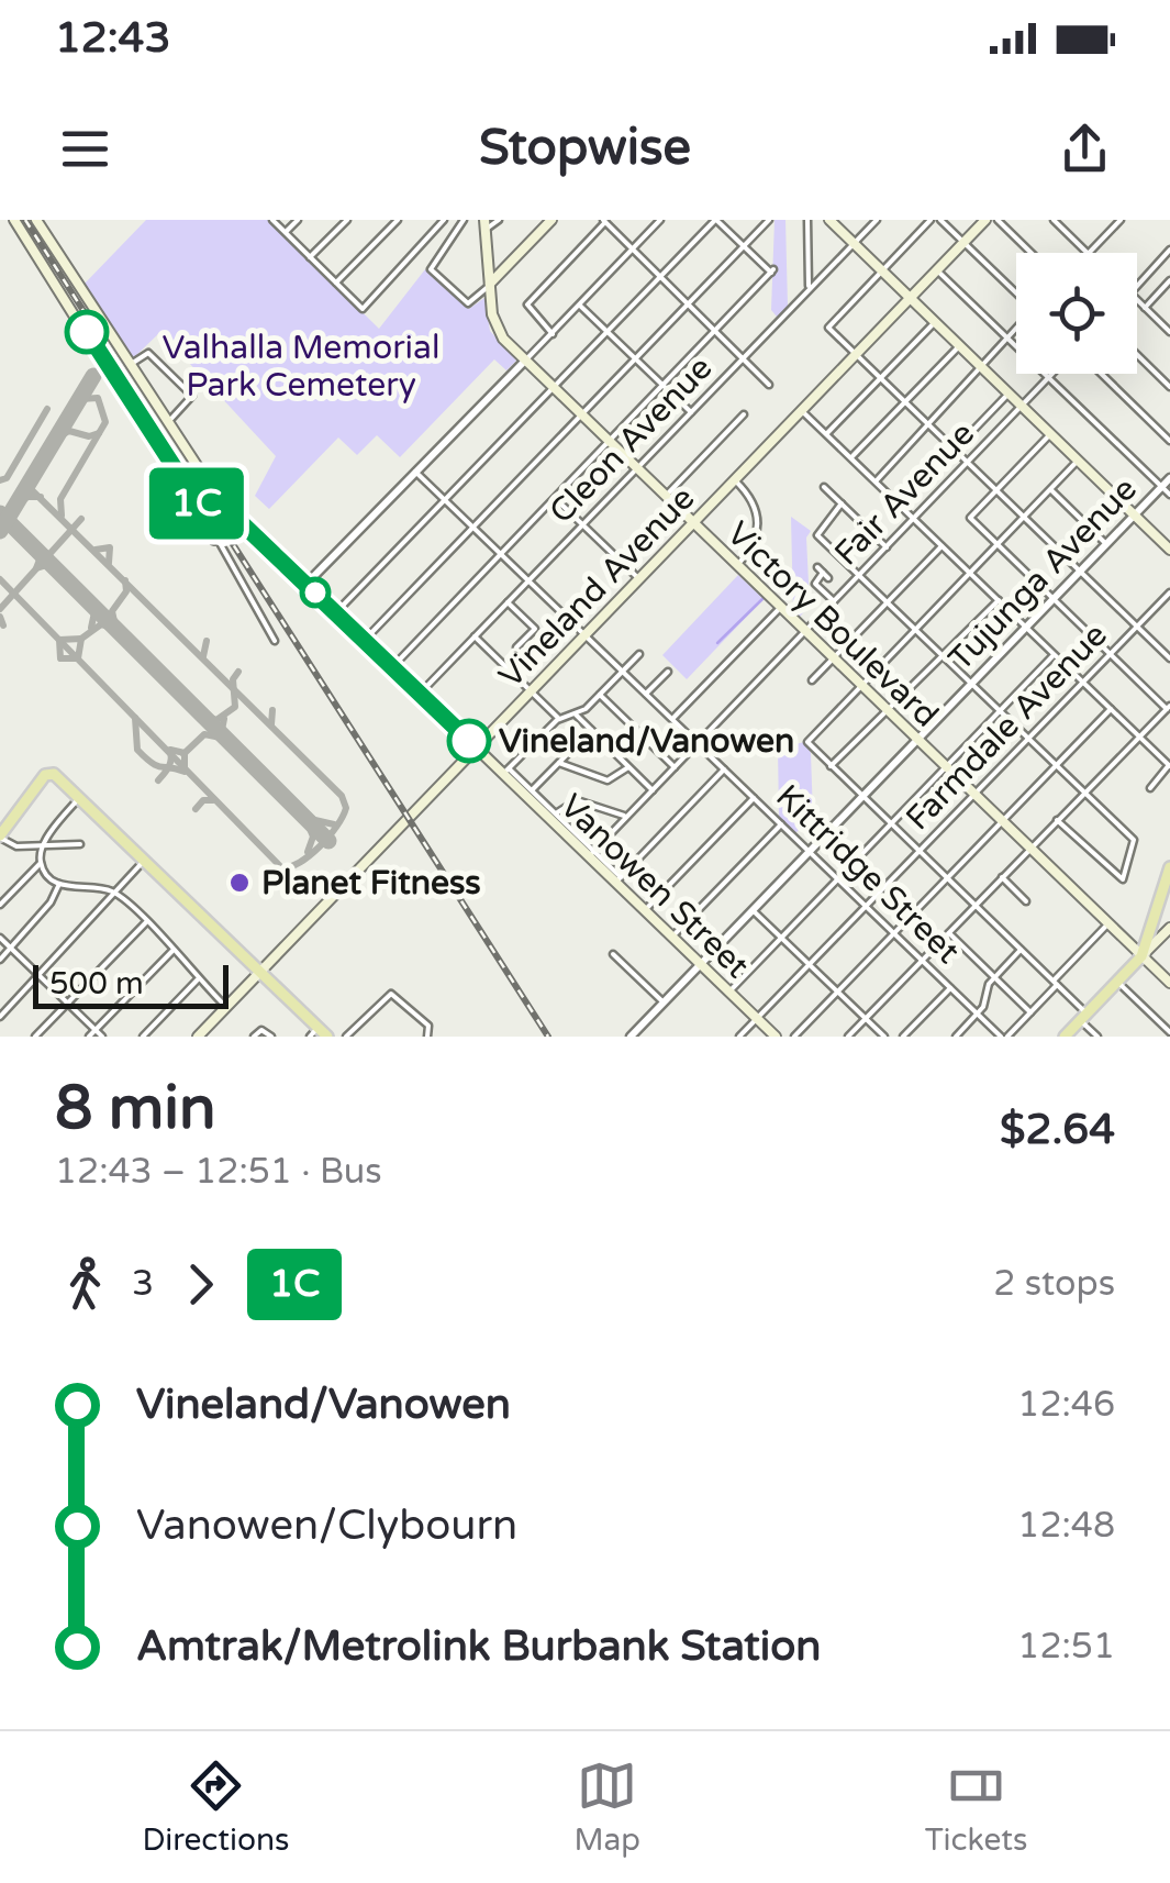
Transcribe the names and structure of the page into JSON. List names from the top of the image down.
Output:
{
  "streets": {
    "main road": ["Vineland Avenue", "Victory Boulevard", "Vanowen Street"],
    "street": [
      "Cleon Avenue",
      "Fair Avenue",
      "Tujunga Avenue",
      "Farmdale Avenue",
      "Kittridge Street"
    ]
  },
  "crossings": [
    ["Cleon Avenue", "Victory Boulevard"],
    ["Cleon Avenue", "Kittridge Street"],
    ["Cleon Avenue", "Vanowen Street"],
    ["Fair Avenue", "Victory Boulevard"],
    ["Fair Avenue", "Kittridge Street"],
    ["Fair Avenue", "Vanowen Street"],
    ["Tujunga Avenue", "Victory Boulevard"],
    ["Tujunga Avenue", "Kittridge Street"],
    ["Tujunga Avenue", "Vanowen Street"],
    ["Vineland Avenue", "Victory Boulevard"],
    ["Vineland Avenue", "Kittridge Street"],
    ["Vineland Avenue", "Vanowen Street"],
    ["Victory Boulevard", "Farmdale Avenue"],
    ["Farmdale Avenue", "Kittridge Street"],
    ["Farmdale Avenue", "Vanowen Street"]
  ],
  "parks": ["Valhalla Memorial Park Cemetery"],
  "places": ["Vineland/Vanowen", "Planet Fitness"],
  "lines": ["bus line 1C"],
  "scale_bar": "500 m",
  "page": {
    "status": "12:43",
    "header": "Stopwise",
    "on_map": "1C",
    "scale": "500 m",
    "heading": ["8 min", "12:43 – 12:51 · Bus", "$2.64"],
    "legs": ["3", "1C", "2 stops"],
    "list": [
      {
        "name": "Vineland/Vanowen",
        "value": "12:46"
      },
      {
        "name": "Vanowen/Clybourn",
        "value": "12:48"
      },
      {
        "name": "Amtrak/Metrolink Burbank Station",
        "value": "12:51"
      }
    ],
    "tabs": ["Directions", "Map", "Tickets"]
  }
}
